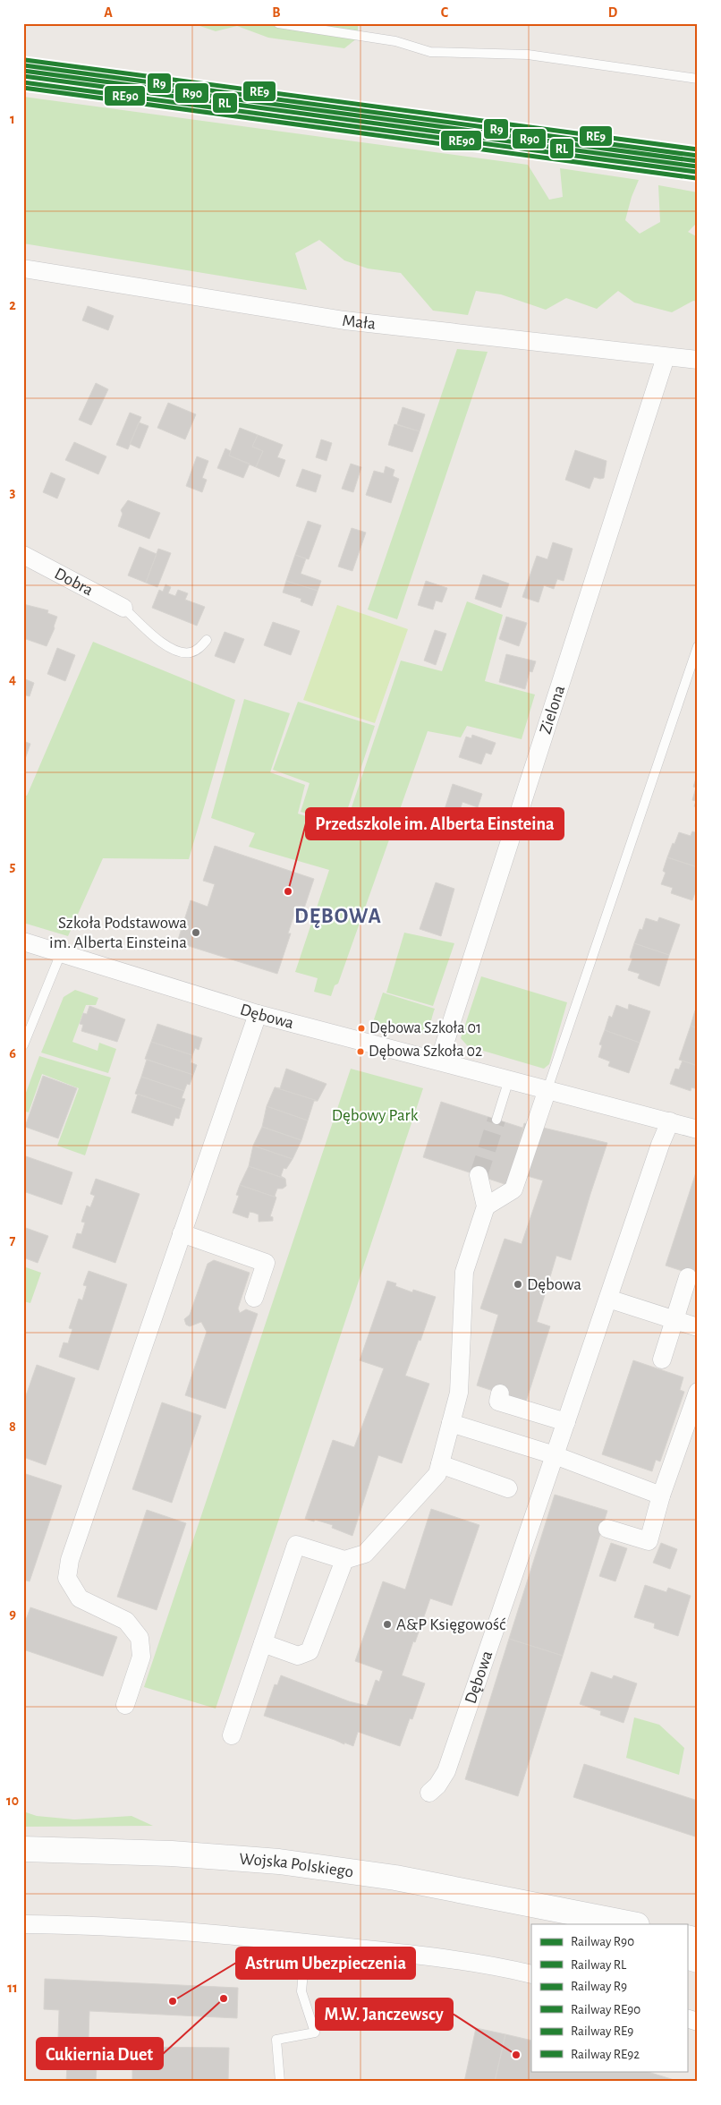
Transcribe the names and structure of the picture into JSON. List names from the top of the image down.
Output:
{
  "streets": {
    "main road": ["Wojska Polskiego"],
    "street": [
      "Mała",
      "Dobra",
      "Zielona",
      "Dębowa"
    ]
  },
  "crossings": [
    ["Mała", "Zielona"],
    ["Zielona", "Dębowa"]
  ],
  "districts": ["DĘBOWA"],
  "parks": ["Dębowy Park"],
  "places": [
    "Przedszkole im. Alberta Einsteina",
    "Szkoła Podstawowa im. Alberta Einsteina",
    "Dębowa Szkoła 01",
    "Dębowa Szkoła 02",
    "Dębowa",
    "A&P Księgowość",
    "Cukiernia Duet",
    "Astrum Ubezpieczenia",
    "M.W. Janczewscy"
  ],
  "lines": [
    "rail line RE9",
    "rail line R9",
    "rail line R90",
    "rail line RL",
    "rail line RE90",
    "rail line RE92"
  ],
  "legend": [
    "Railway R90",
    "Railway RL",
    "Railway R9",
    "Railway RE90",
    "Railway RE9",
    "Railway RE92"
  ],
  "grid": {
    "columns": [
      "A",
      "B",
      "C",
      "D"
    ],
    "rows": [
      "1",
      "2",
      "3",
      "4",
      "5",
      "6",
      "7",
      "8",
      "9",
      "10",
      "11"
    ]
  }
}
